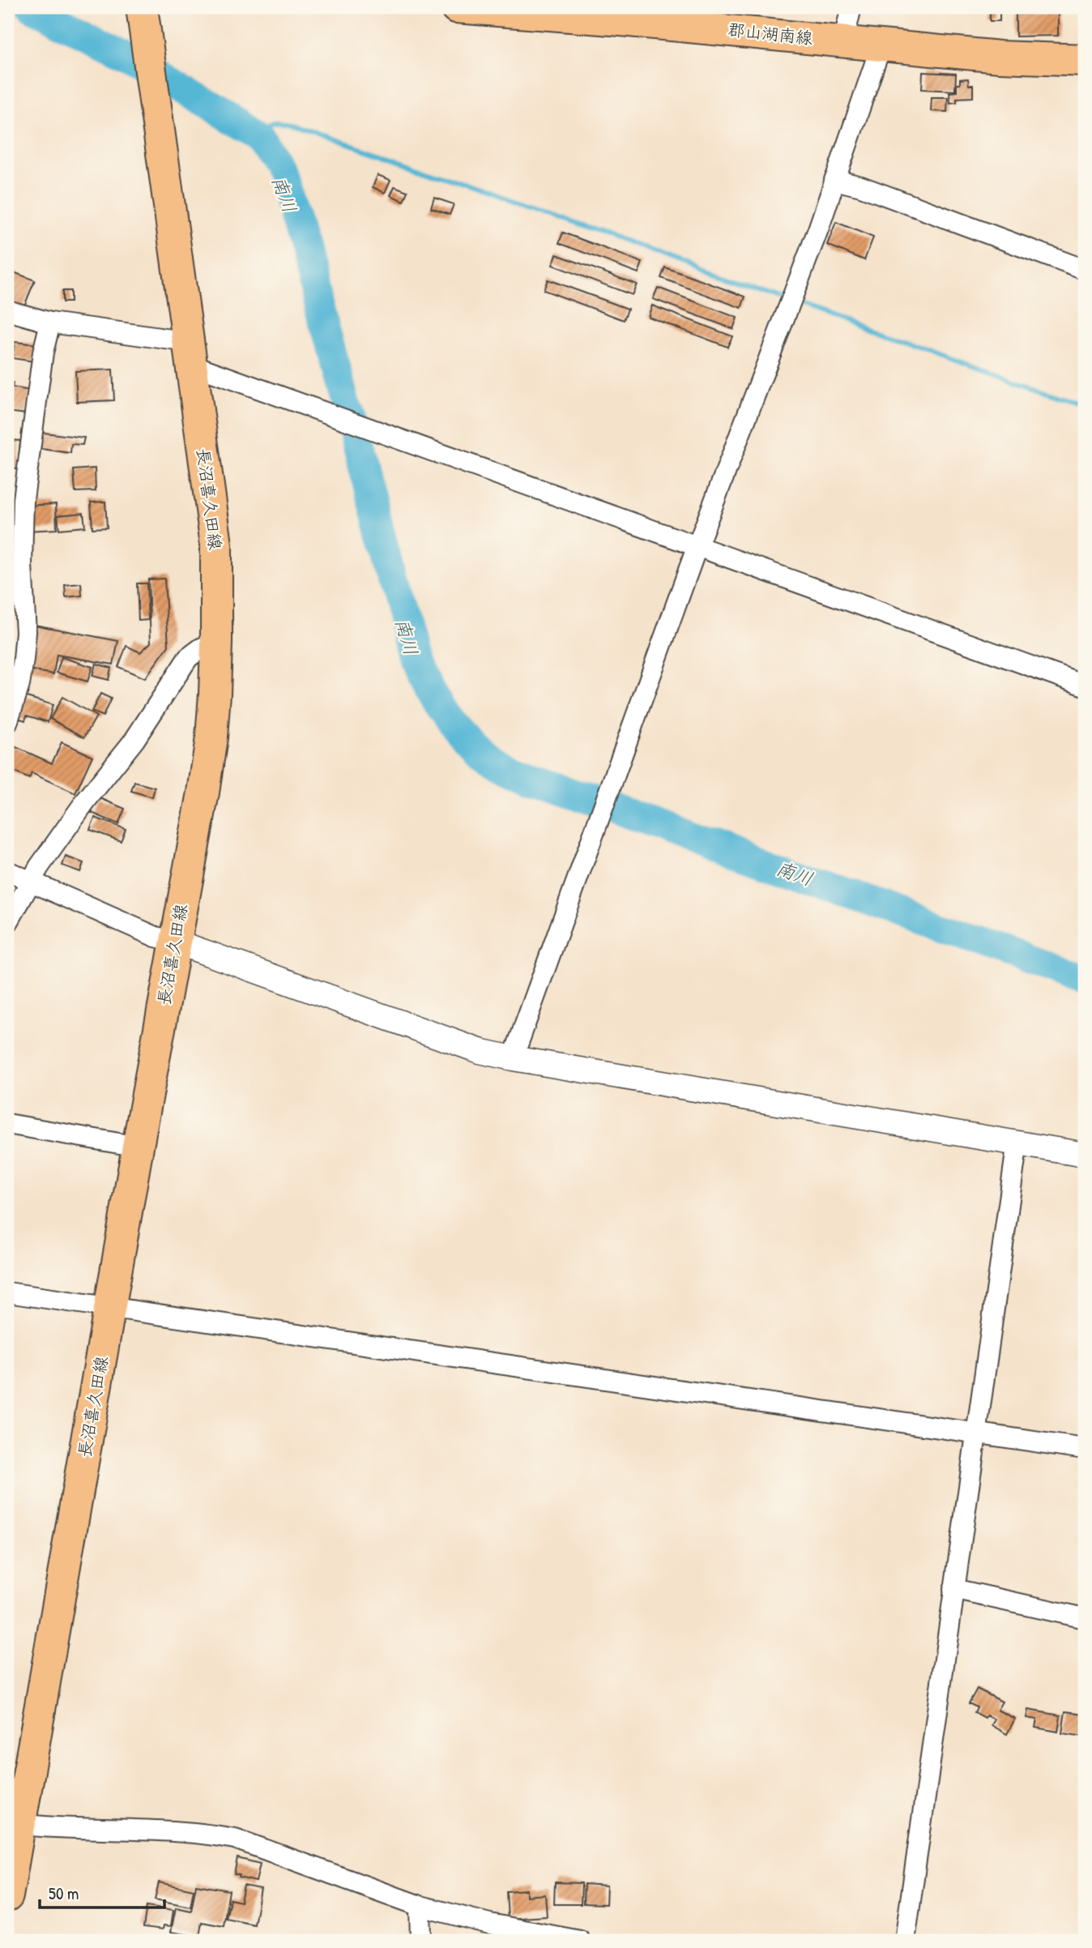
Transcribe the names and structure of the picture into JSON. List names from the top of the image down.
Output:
{
  "streets": {
    "main road": ["郡山湖南線", "長沼喜久田線"]
  },
  "water": ["南川"],
  "scale_bar": "50 m"
}
